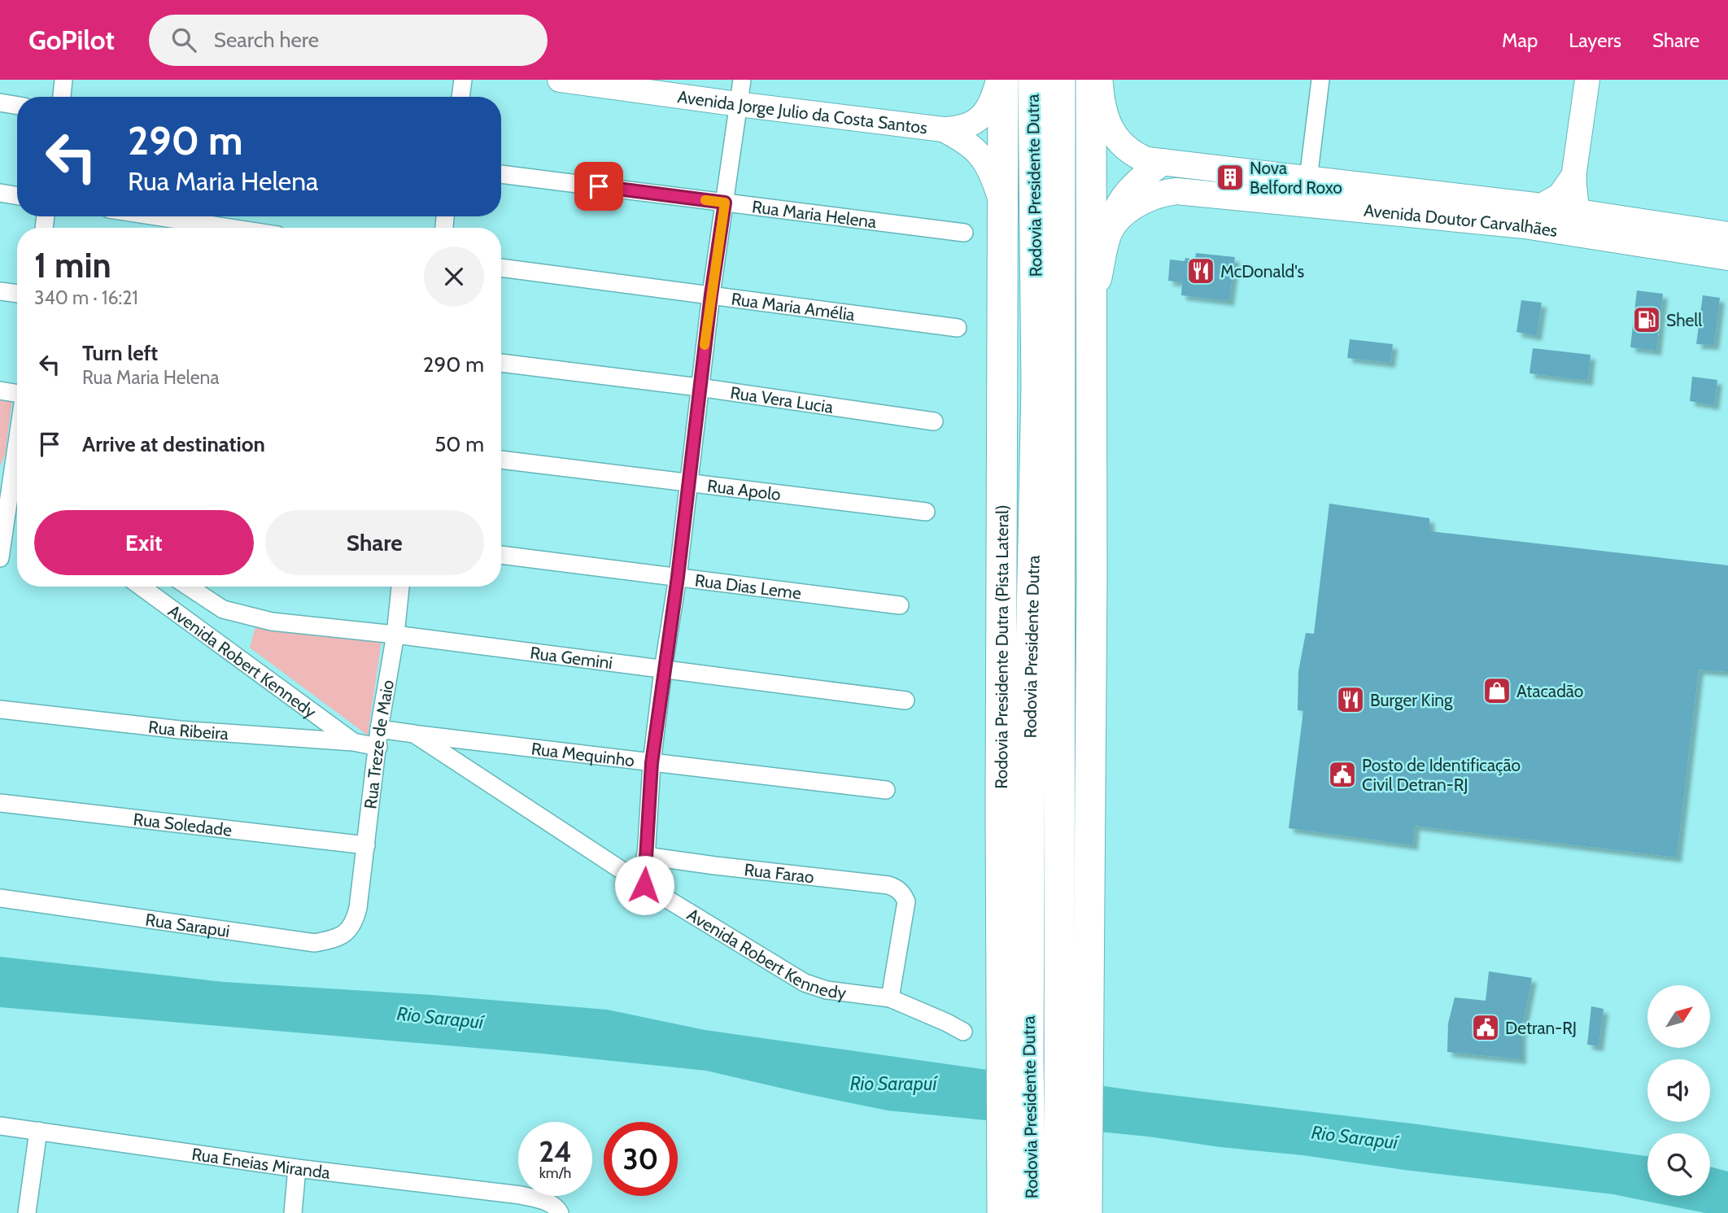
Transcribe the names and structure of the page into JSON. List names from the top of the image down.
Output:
{
  "streets": {
    "highway": ["Rodovia Presidente Dutra", "Rodovia Presidente Dutra (Pista Lateral)"],
    "main road": ["Avenida Jorge Julio da Costa Santos", "Avenida Doutor Carvalhães"],
    "street": [
      "Rua Maria Helena",
      "Rua Maria Amélia",
      "Rua Vera Lucia",
      "Rua Apolo",
      "Rua Dias Leme",
      "Rua Gemini",
      "Avenida Robert Kennedy",
      "Rua Ribeira",
      "Rua Treze de Maio",
      "Rua Mequinho",
      "Rua Soledade",
      "Rua Farao",
      "Rua Sarapui",
      "Rua Eneias Miranda"
    ]
  },
  "crossings": [
    ["Rodovia Presidente Dutra", "Rodovia Presidente Dutra (Pista Lateral)"],
    ["Rua Gemini", "Avenida Robert Kennedy"],
    ["Rua Gemini", "Rua Treze de Maio"],
    ["Avenida Robert Kennedy", "Rua Ribeira"],
    ["Avenida Robert Kennedy", "Rua Treze de Maio"],
    ["Avenida Robert Kennedy", "Rua Mequinho"],
    ["Avenida Robert Kennedy", "Rua Farao"],
    ["Rua Ribeira", "Rua Treze de Maio"],
    ["Rua Treze de Maio", "Rua Soledade"],
    ["Rua Treze de Maio", "Rua Sarapui"]
  ],
  "water": ["Rio Sarapuí"],
  "places": {
    "building": ["Nova Belford Roxo"],
    "restaurant": ["McDonald's", "Burger King"],
    "fuel station": ["Shell"],
    "shop": ["Atacadão"],
    "public building": ["Posto de Identificação Civil Detran-RJ", "Detran-RJ"]
  },
  "north": "top right",
  "page": {
    "header": "GoPilot",
    "search": "Search here",
    "nav": ["Map", "Layers", "Share"],
    "turn": ["290 m", "Rua Maria Helena"],
    "heading": ["1 min", "340 m · 16:21"],
    "list": [
      {
        "name": "Turn left",
        "note": "Rua Maria Helena",
        "value": "290 m"
      },
      {
        "name": "Arrive at destination",
        "value": "50 m"
      }
    ],
    "buttons": ["Exit", "Share"],
    "speed": "24 km/h",
    "limit": "30"
  }
}
